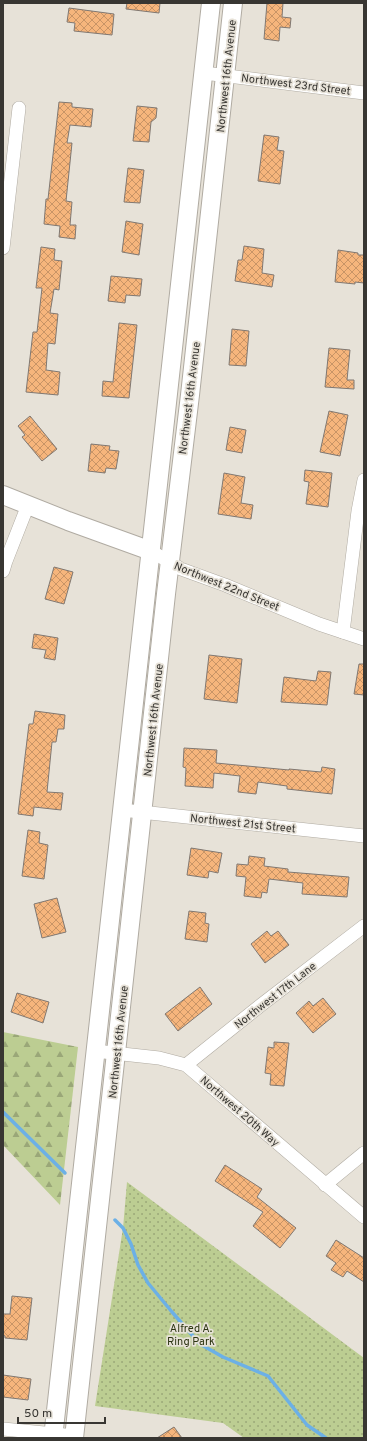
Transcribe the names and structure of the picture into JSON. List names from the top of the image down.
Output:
{
  "streets": {
    "main road": ["Northwest 16th Avenue", "Northwest 22nd Street"],
    "street": [
      "Northwest 23rd Street",
      "Northwest 21st Street",
      "Northwest 17th Lane",
      "Northwest 20th Way"
    ]
  },
  "crossings": [
    ["Northwest 16th Avenue", "Northwest 23rd Street"],
    ["Northwest 16th Avenue", "Northwest 22nd Street"],
    ["Northwest 16th Avenue", "Northwest 21st Street"],
    ["Northwest 16th Avenue", "Northwest 20th Way"],
    ["Northwest 17th Lane", "Northwest 20th Way"]
  ],
  "parks": ["Alfred A. Ring Park"],
  "scale_bar": "50 m"
}
